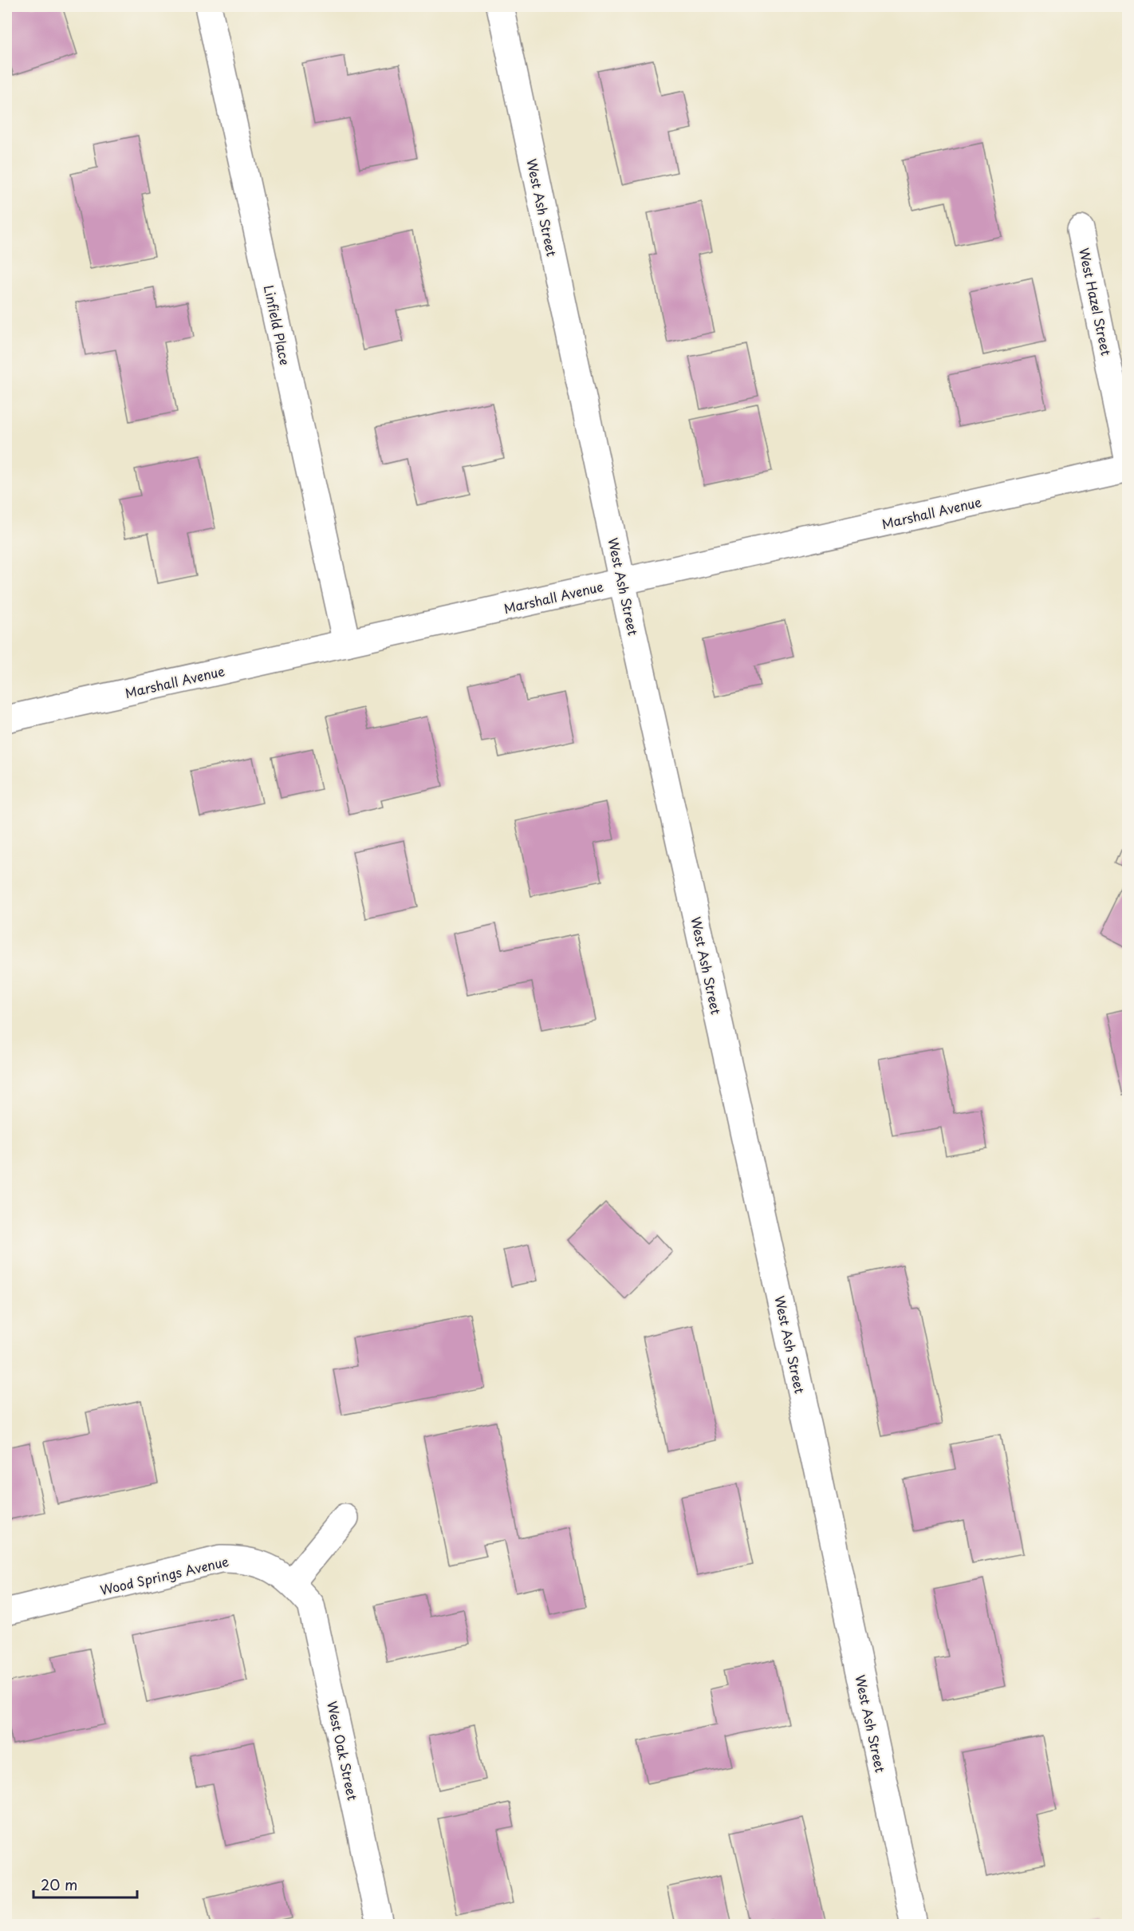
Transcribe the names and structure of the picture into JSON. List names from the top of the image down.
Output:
{
  "streets": {
    "street": [
      "West Ash Street",
      "West Hazel Street",
      "Linfield Place",
      "Marshall Avenue",
      "Wood Springs Avenue",
      "West Oak Street"
    ]
  },
  "crossings": [
    ["West Ash Street", "Marshall Avenue"],
    ["Linfield Place", "Marshall Avenue"],
    ["Wood Springs Avenue", "West Oak Street"]
  ],
  "scale_bar": "20 m"
}
